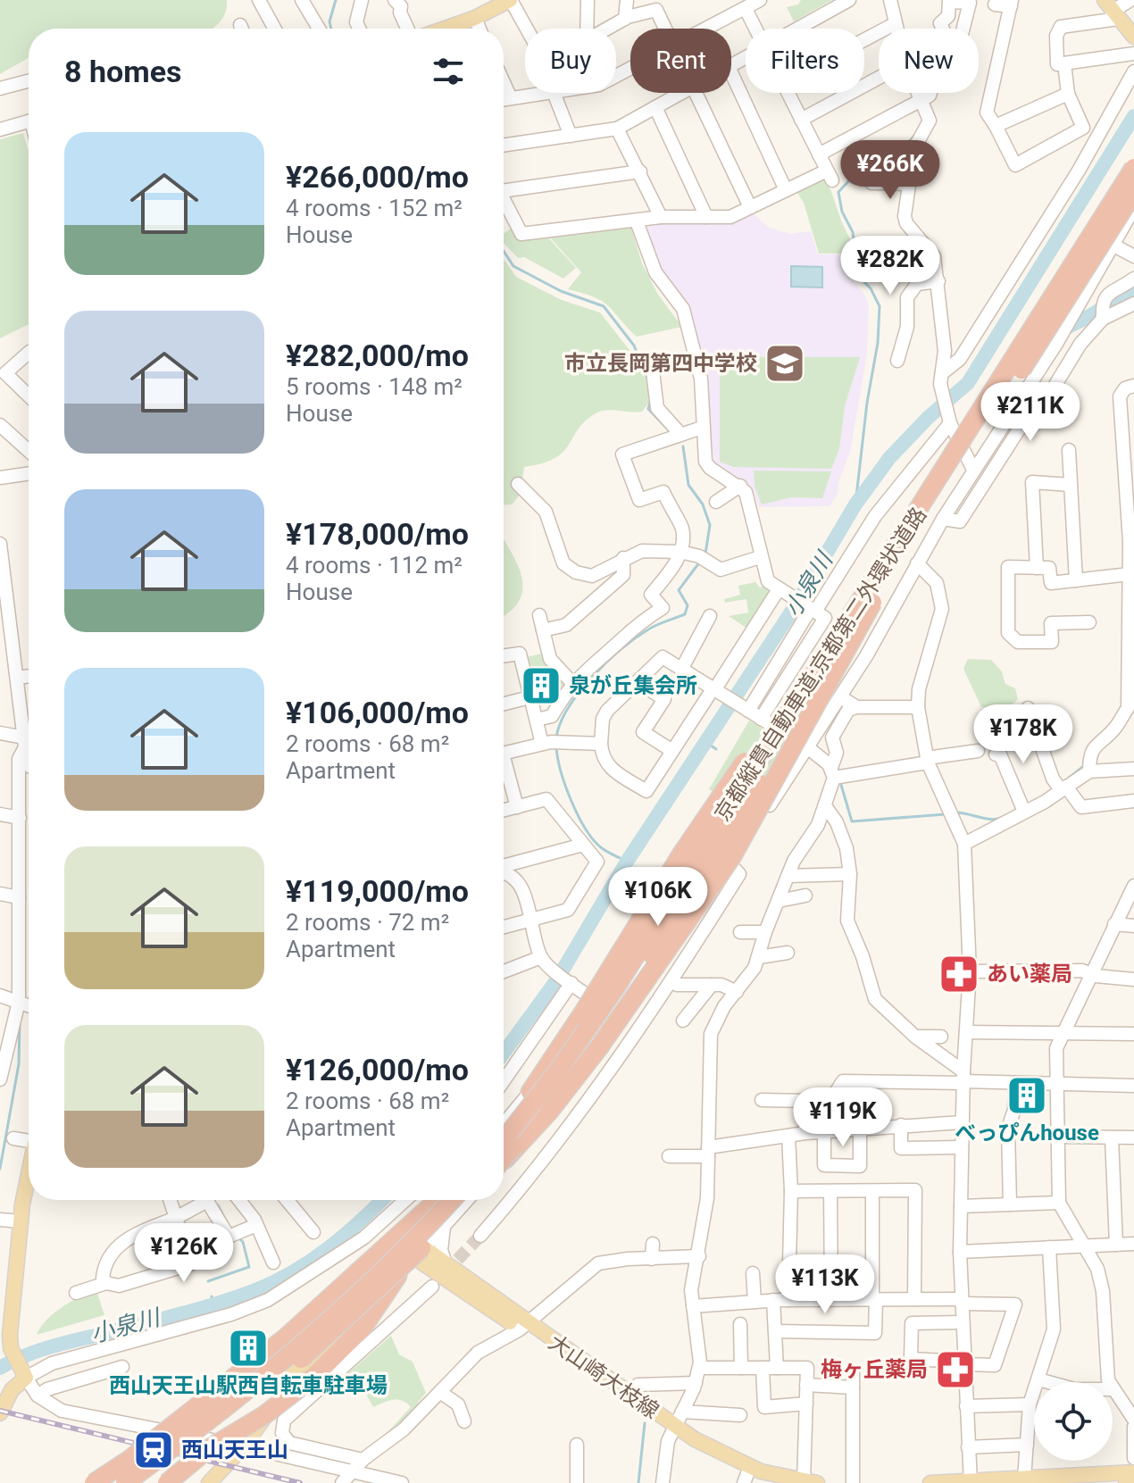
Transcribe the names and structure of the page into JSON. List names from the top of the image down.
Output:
{
  "streets": {
    "highway": ["京都縦貫自動車道;京都第二外環状道路"],
    "main road": ["大山崎大枝線"]
  },
  "water": ["小泉川"],
  "places": {
    "school or university": ["市立長岡第四中学校"],
    "building": ["泉が丘集会所", "べっぴんhouse", "西山天王山駅西自転車駐車場"],
    "pharmacy": ["あい薬局", "梅ヶ丘薬局"],
    "station": ["西山天王山"]
  },
  "page": {
    "chip": [
      "Buy",
      "Rent",
      "Filters",
      "New"
    ],
    "heading": "8 homes",
    "list": [
      {
        "name": "¥266,000/mo",
        "note": "4 rooms · 152 m² · House"
      },
      {
        "name": "¥282,000/mo",
        "note": "5 rooms · 148 m² · House"
      },
      {
        "name": "¥178,000/mo",
        "note": "4 rooms · 112 m² · House"
      },
      {
        "name": "¥106,000/mo",
        "note": "2 rooms · 68 m² · Apartment"
      },
      {
        "name": "¥119,000/mo",
        "note": "2 rooms · 72 m² · Apartment"
      },
      {
        "name": "¥126,000/mo",
        "note": "2 rooms · 68 m² · Apartment"
      }
    ],
    "price": [
      "¥266K",
      "¥282K",
      "¥211K",
      "¥178K",
      "¥106K",
      "¥119K",
      "¥126K",
      "¥113K"
    ]
  }
}
